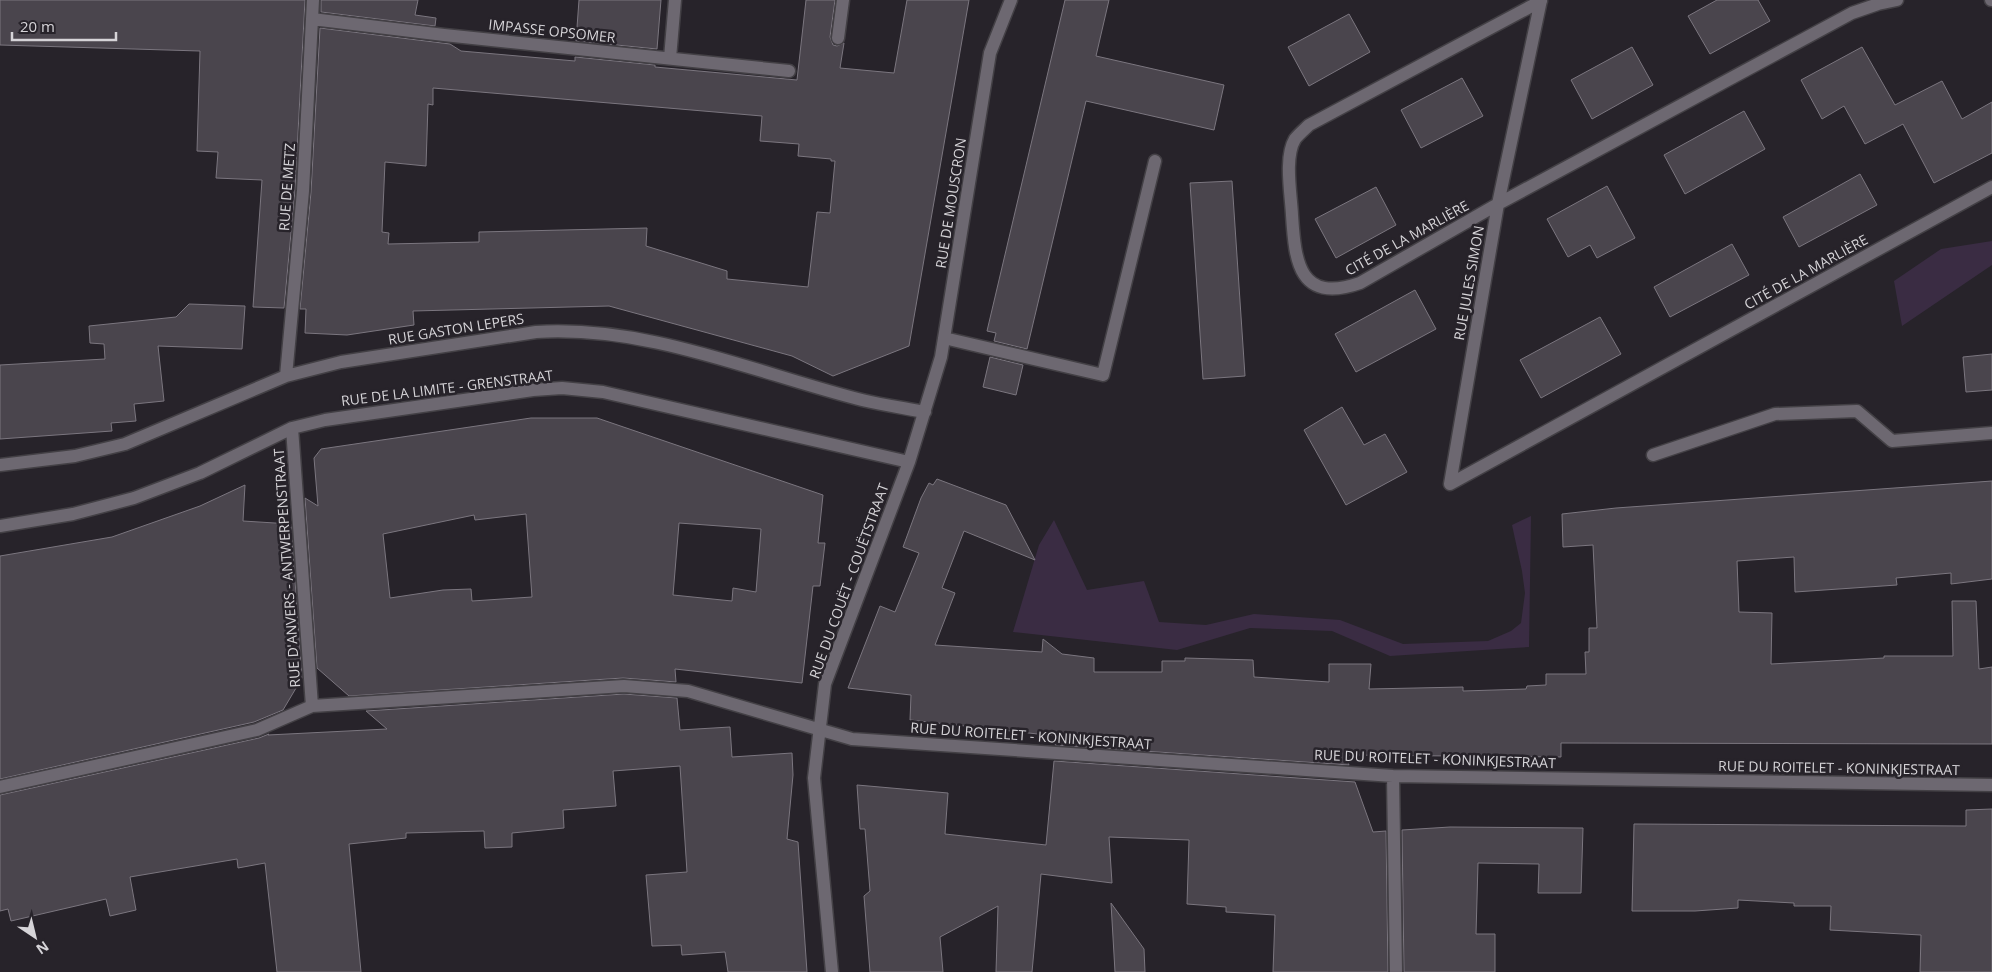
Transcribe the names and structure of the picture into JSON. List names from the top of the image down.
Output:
{
  "streets": {
    "street": [
      "IMPASSE OPSOMER",
      "RUE DE METZ",
      "RUE DE MOUSCRON",
      "CITÉ DE LA MARLIÈRE",
      "RUE JULES SIMON",
      "RUE GASTON LEPERS",
      "RUE DE LA LIMITE - GRENSTRAAT",
      "RUE D'ANVERS - ANTWERPENSTRAAT",
      "RUE DU COUËT - COUËTSTRAAT",
      "RUE DU ROITELET - KONINKJESTRAAT"
    ]
  },
  "crossings": [
    ["IMPASSE OPSOMER", "RUE DE METZ"],
    ["RUE DE METZ", "RUE GASTON LEPERS"],
    ["RUE DE MOUSCRON", "RUE GASTON LEPERS"],
    ["RUE DE MOUSCRON", "RUE DU COUËT - COUËTSTRAAT"],
    ["CITÉ DE LA MARLIÈRE", "RUE JULES SIMON"],
    ["RUE GASTON LEPERS", "RUE DU COUËT - COUËTSTRAAT"],
    ["RUE DE LA LIMITE - GRENSTRAAT", "RUE D'ANVERS - ANTWERPENSTRAAT"],
    ["RUE DE LA LIMITE - GRENSTRAAT", "RUE DU COUËT - COUËTSTRAAT"],
    ["RUE D'ANVERS - ANTWERPENSTRAAT", "RUE DU ROITELET - KONINKJESTRAAT"],
    ["RUE DU COUËT - COUËTSTRAAT", "RUE DU ROITELET - KONINKJESTRAAT"]
  ],
  "scale_bar": "20 m",
  "north": "bottom right"
}
